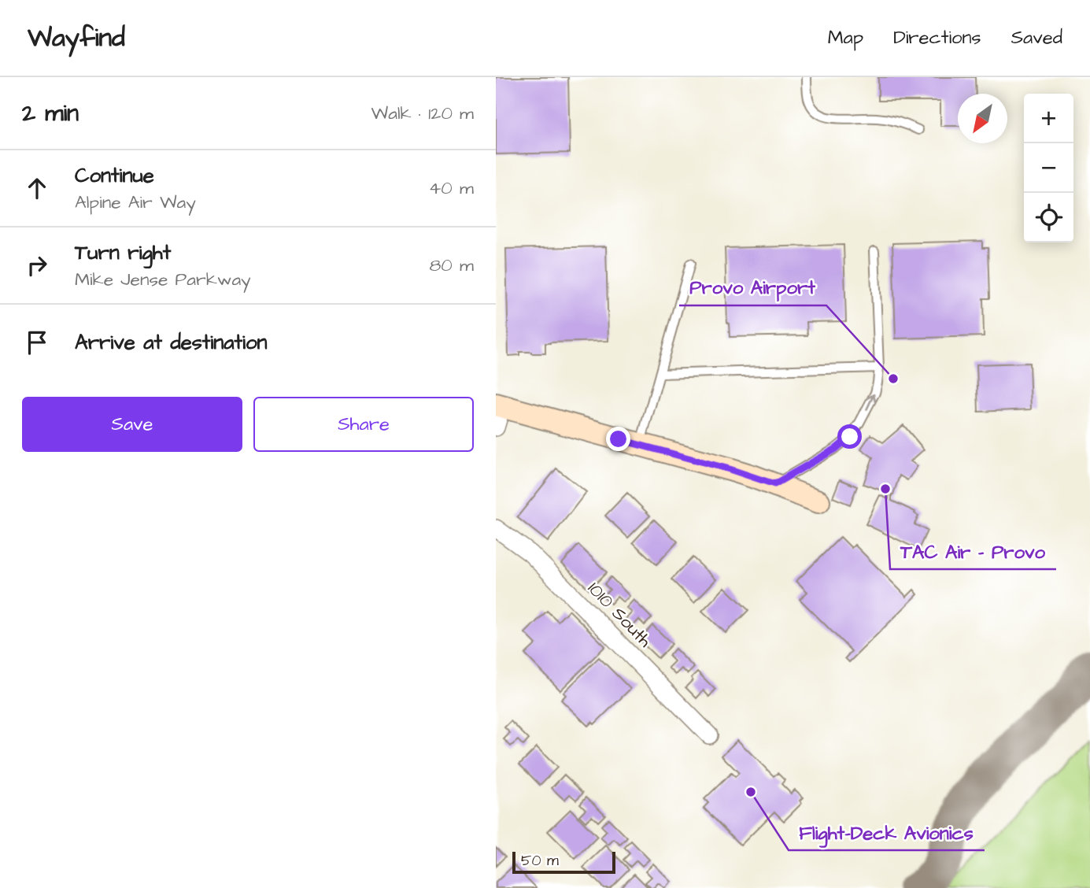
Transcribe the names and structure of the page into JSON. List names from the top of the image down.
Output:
{
  "streets": {
    "street": ["1010 South"]
  },
  "places": ["Provo Airport", "TAC Air - Provo", "Flight-Deck Avionics"],
  "scale_bar": "50 m",
  "north": "bottom left",
  "page": {
    "header": "Wayfind",
    "nav": ["Map", "Directions", "Saved"],
    "heading": ["2 min", "Walk · 120 m"],
    "map_buttons": ["+", "−"],
    "list": [
      ["Continue", "Alpine Air Way", "40 m"],
      ["Turn right", "Mike Jense Parkway", "80 m"],
      "Arrive at destination"
    ],
    "buttons": ["Save", "Share"],
    "scale": "50 m"
  }
}
